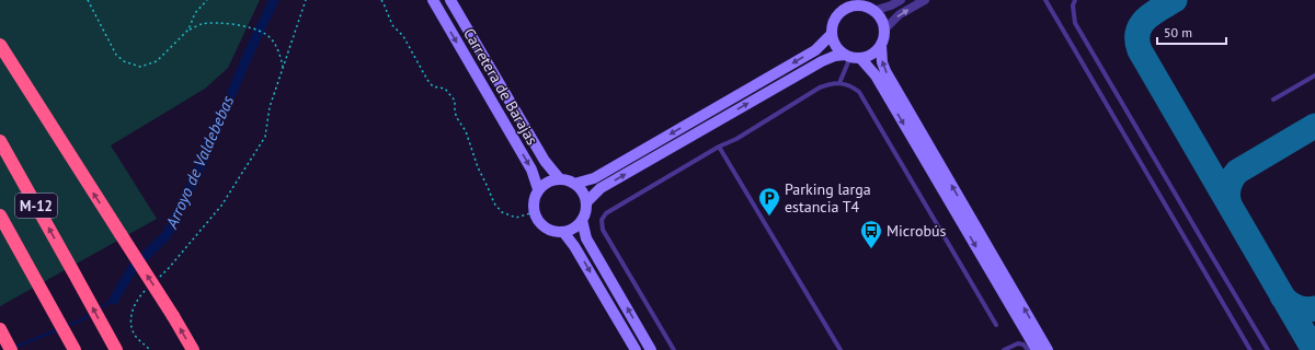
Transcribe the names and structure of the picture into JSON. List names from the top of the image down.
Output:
{
  "streets": {
    "highway": ["M-12"],
    "street": ["Carretera de Barajas"]
  },
  "water": ["Arroyo de Valdebebas"],
  "places": {
    "parking": ["Parking larga estancia T4"],
    "bus stop": ["Microbús"]
  },
  "scale_bar": "50 m"
}
